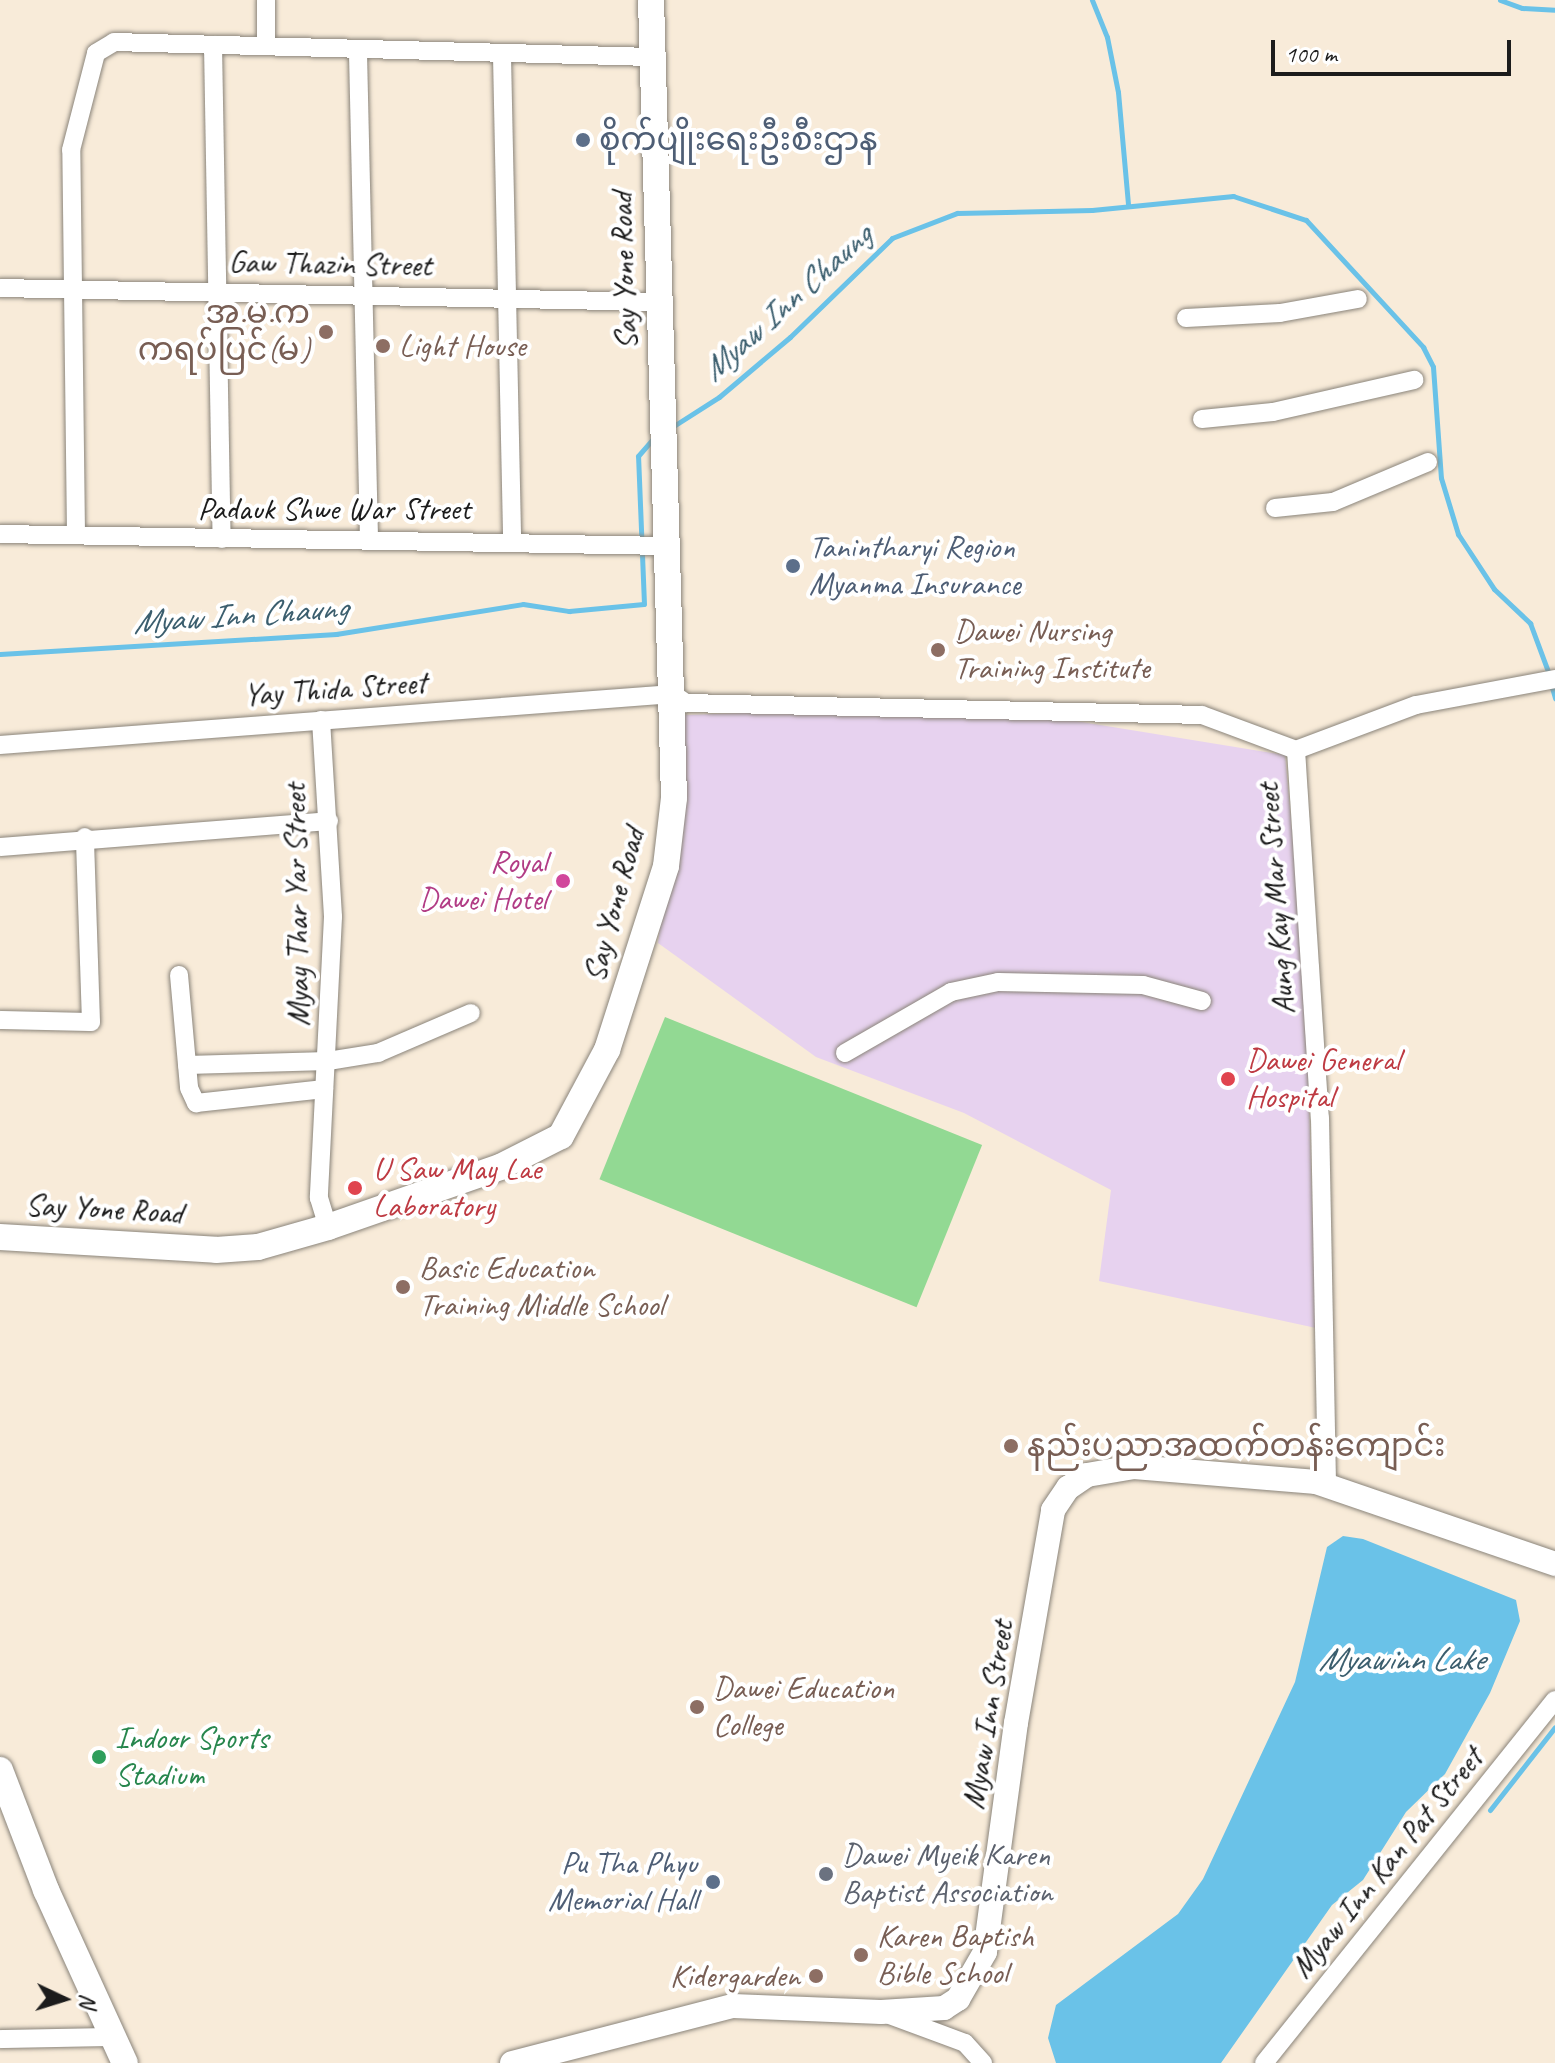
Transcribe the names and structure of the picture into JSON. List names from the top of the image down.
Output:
{
  "streets": {
    "main road": ["Say Yone Road"],
    "street": [
      "Gaw Thazin Street",
      "Padauk Shwe War Street",
      "Yay Thida Street",
      "Aung Kay Mar Street",
      "Myay Thar Yar Street",
      "Myaw Inn Street",
      "Myaw Inn Kan Pat Street"
    ]
  },
  "crossings": [
    ["Gaw Thazin Street", "Say Yone Road"],
    ["Say Yone Road", "Padauk Shwe War Street"],
    ["Say Yone Road", "Yay Thida Street"],
    ["Say Yone Road", "Aung Kay Mar Street"],
    ["Say Yone Road", "Myay Thar Yar Street"],
    ["Yay Thida Street", "Aung Kay Mar Street"],
    ["Yay Thida Street", "Myay Thar Yar Street"],
    ["Aung Kay Mar Street", "Myaw Inn Street"]
  ],
  "water": ["Myaw Inn Chaung", "Myawinn Lake"],
  "places": [
    "စိုက်ပျိုးရေးဦးစီးဌာန",
    "အ.မ.က ကရပ်ပြင်(မ)",
    "Light House",
    "Tanintharyi Region Myanma Insurance",
    "Dawei Nursing Training Institute",
    "Royal Dawei Hotel",
    "Dawei General Hospital",
    "U Saw May Lae Laboratory",
    "Basic Education Training Middle School",
    "နည်းပညာအထက်တန်းကျောင်း",
    "Dawei Education College",
    "Indoor Sports Stadium",
    "Dawei Myeik Karen Baptist Association",
    "Pu Tha Phyu Memorial Hall",
    "Karen Baptish Bible School",
    "Kidergarden"
  ],
  "scale_bar": "100 m",
  "north": "right"
}
